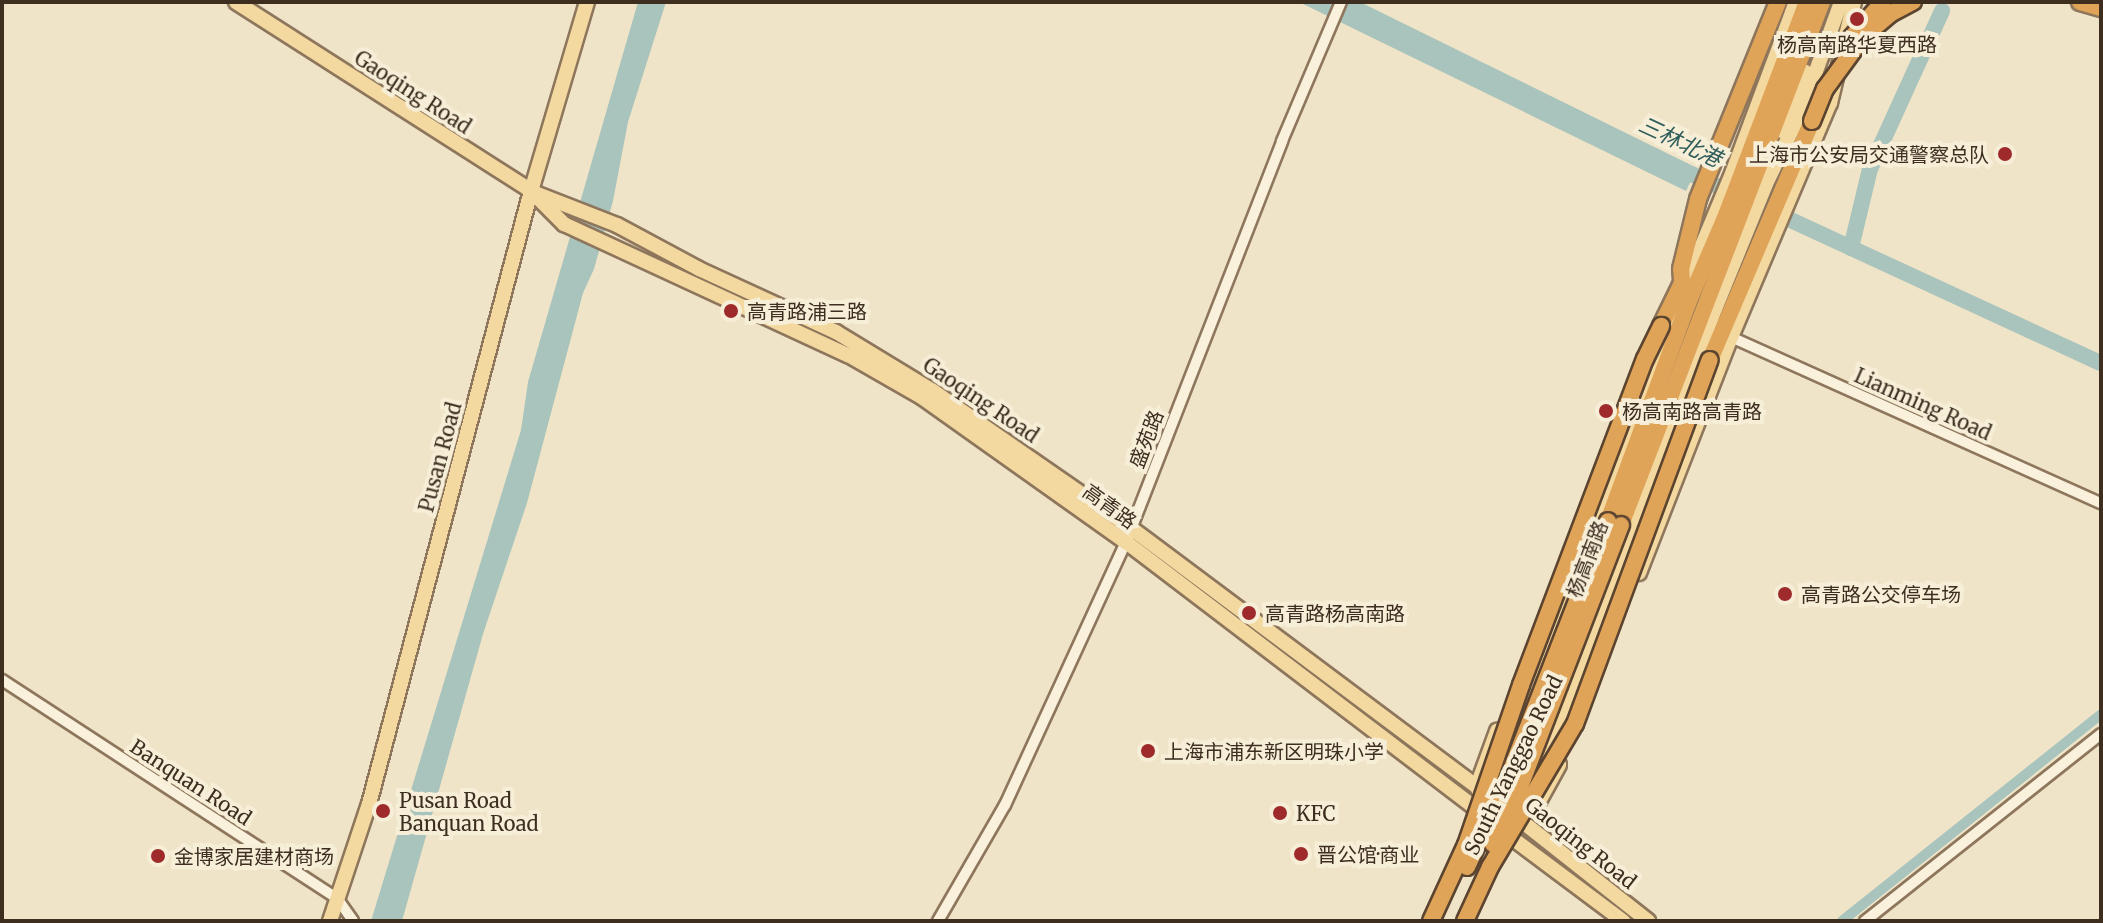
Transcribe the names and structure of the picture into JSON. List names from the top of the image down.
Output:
{
  "streets": {
    "highway": ["杨高南路"],
    "main road": [
      "Gaoqing Road",
      "Pusan Road",
      "高青路",
      "South Yanggao Road"
    ],
    "street": ["Lianming Road", "盛苑路", "Banquan Road"]
  },
  "crossings": [
    ["Gaoqing Road", "盛苑路"],
    ["Gaoqing Road", "Pusan Road"],
    ["Gaoqing Road", "高青路"],
    ["Gaoqing Road", "杨高南路"],
    ["Gaoqing Road", "South Yanggao Road"],
    ["盛苑路", "高青路"],
    ["Pusan Road", "高青路"],
    ["Pusan Road", "Banquan Road"],
    ["高青路", "South Yanggao Road"],
    ["杨高南路", "South Yanggao Road"]
  ],
  "water": ["三林北港"],
  "places": [
    "杨高南路华夏西路",
    "上海市公安局交通警察总队",
    "高青路浦三路",
    "杨高南路高青路",
    "高青路公交停车场",
    "高青路杨高南路",
    "上海市浦东新区明珠小学",
    "Pusan Road Banquan Road",
    "KFC",
    "晋公馆·商业",
    "金博家居建材商场"
  ]
}
